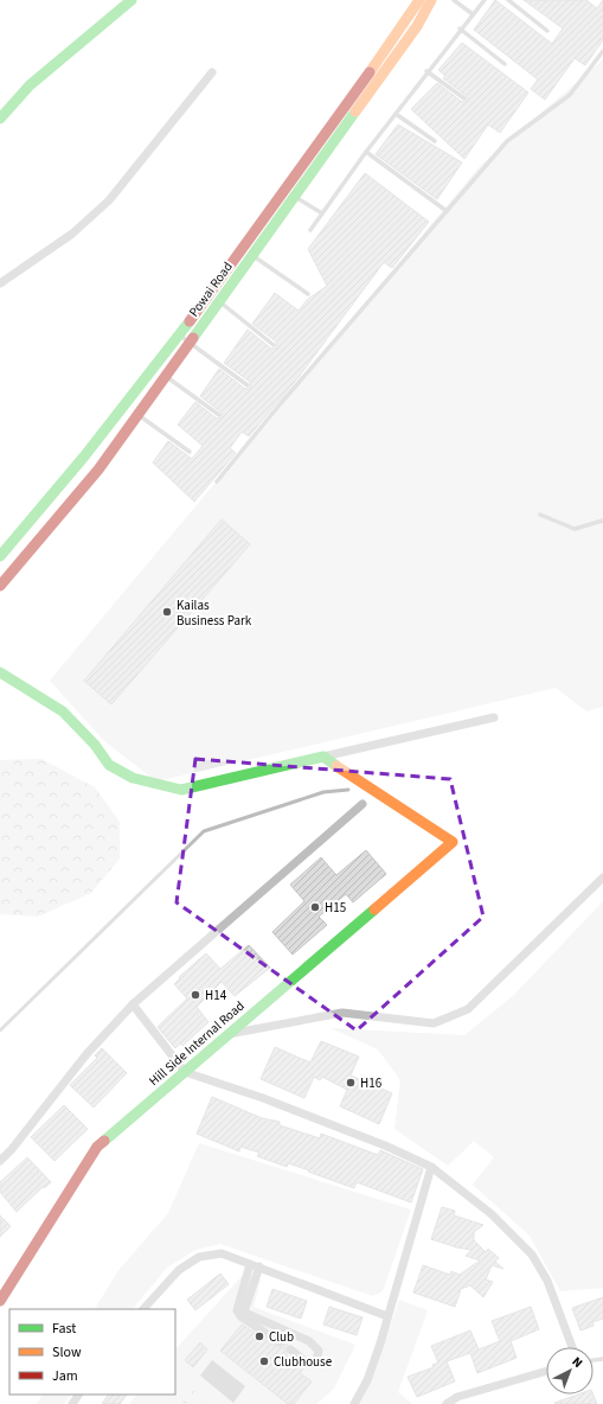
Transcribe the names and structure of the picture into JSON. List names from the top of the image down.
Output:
{
  "streets": {
    "main road": ["Powai Road", "Hill Side Internal Road"]
  },
  "places": [
    "Kailas Business Park",
    "H15",
    "H14",
    "H16",
    "Club",
    "Clubhouse"
  ],
  "legend": ["Fast", "Slow", "Jam"],
  "north": "top right"
}
